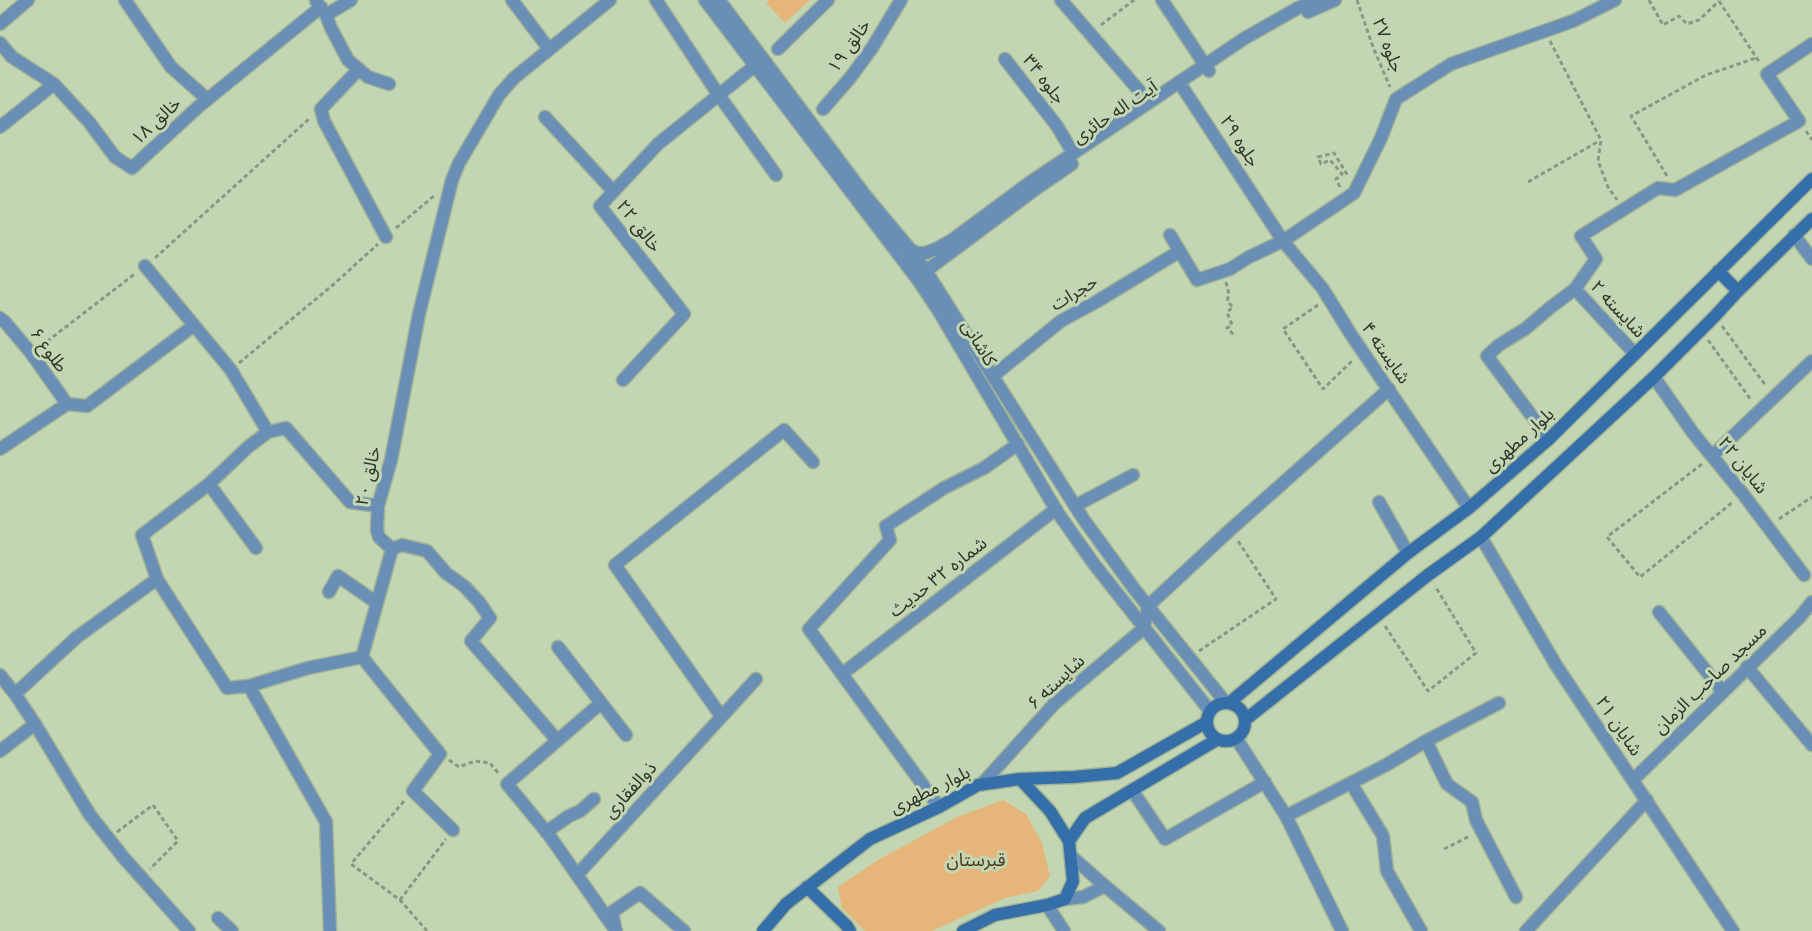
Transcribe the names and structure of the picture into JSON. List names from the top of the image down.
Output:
{
  "streets": {
    "main road": ["بلوار مطهری"],
    "street": [
      "خالق ۱۹",
      "جلوه ۳۴",
      "آیت اله حائری",
      "خالق ۱۸",
      "جلوه ۲۹",
      "خالق ۲۲",
      "حجرات",
      "شایسته ۲",
      "کاشانی",
      "طلوع ۶",
      "شایسته ۴",
      "شایان ۲۲",
      "خالق ۲۰",
      "شماره ۳۲ حدیث",
      "مسجد صاحب الزمان",
      "شایسته ۶",
      "شایان ۲۱",
      "ذوالفقاری"
    ],
    "path": ["جلوه ۲۷"]
  },
  "crossings": [
    ["جلوه ۳۴", "آیت اله حائری"],
    ["آیت اله حائری", "جلوه ۲۹"],
    ["آیت اله حائری", "کاشانی"],
    ["جلوه ۲۹", "شایسته ۴"],
    ["خالق ۲۲", "کاشانی"],
    ["حجرات", "کاشانی"],
    ["شایسته ۲", "بلوار مطهری"],
    ["کاشانی", "بلوار مطهری"],
    ["کاشانی", "شماره ۳۲ حدیث"],
    ["کاشانی", "شایسته ۶"],
    ["شایسته ۴", "بلوار مطهری"],
    ["بلوار مطهری", "شایسته ۶"],
    ["مسجد صاحب الزمان", "شایان ۲۱"]
  ],
  "parks": ["قبرستان"]
}
